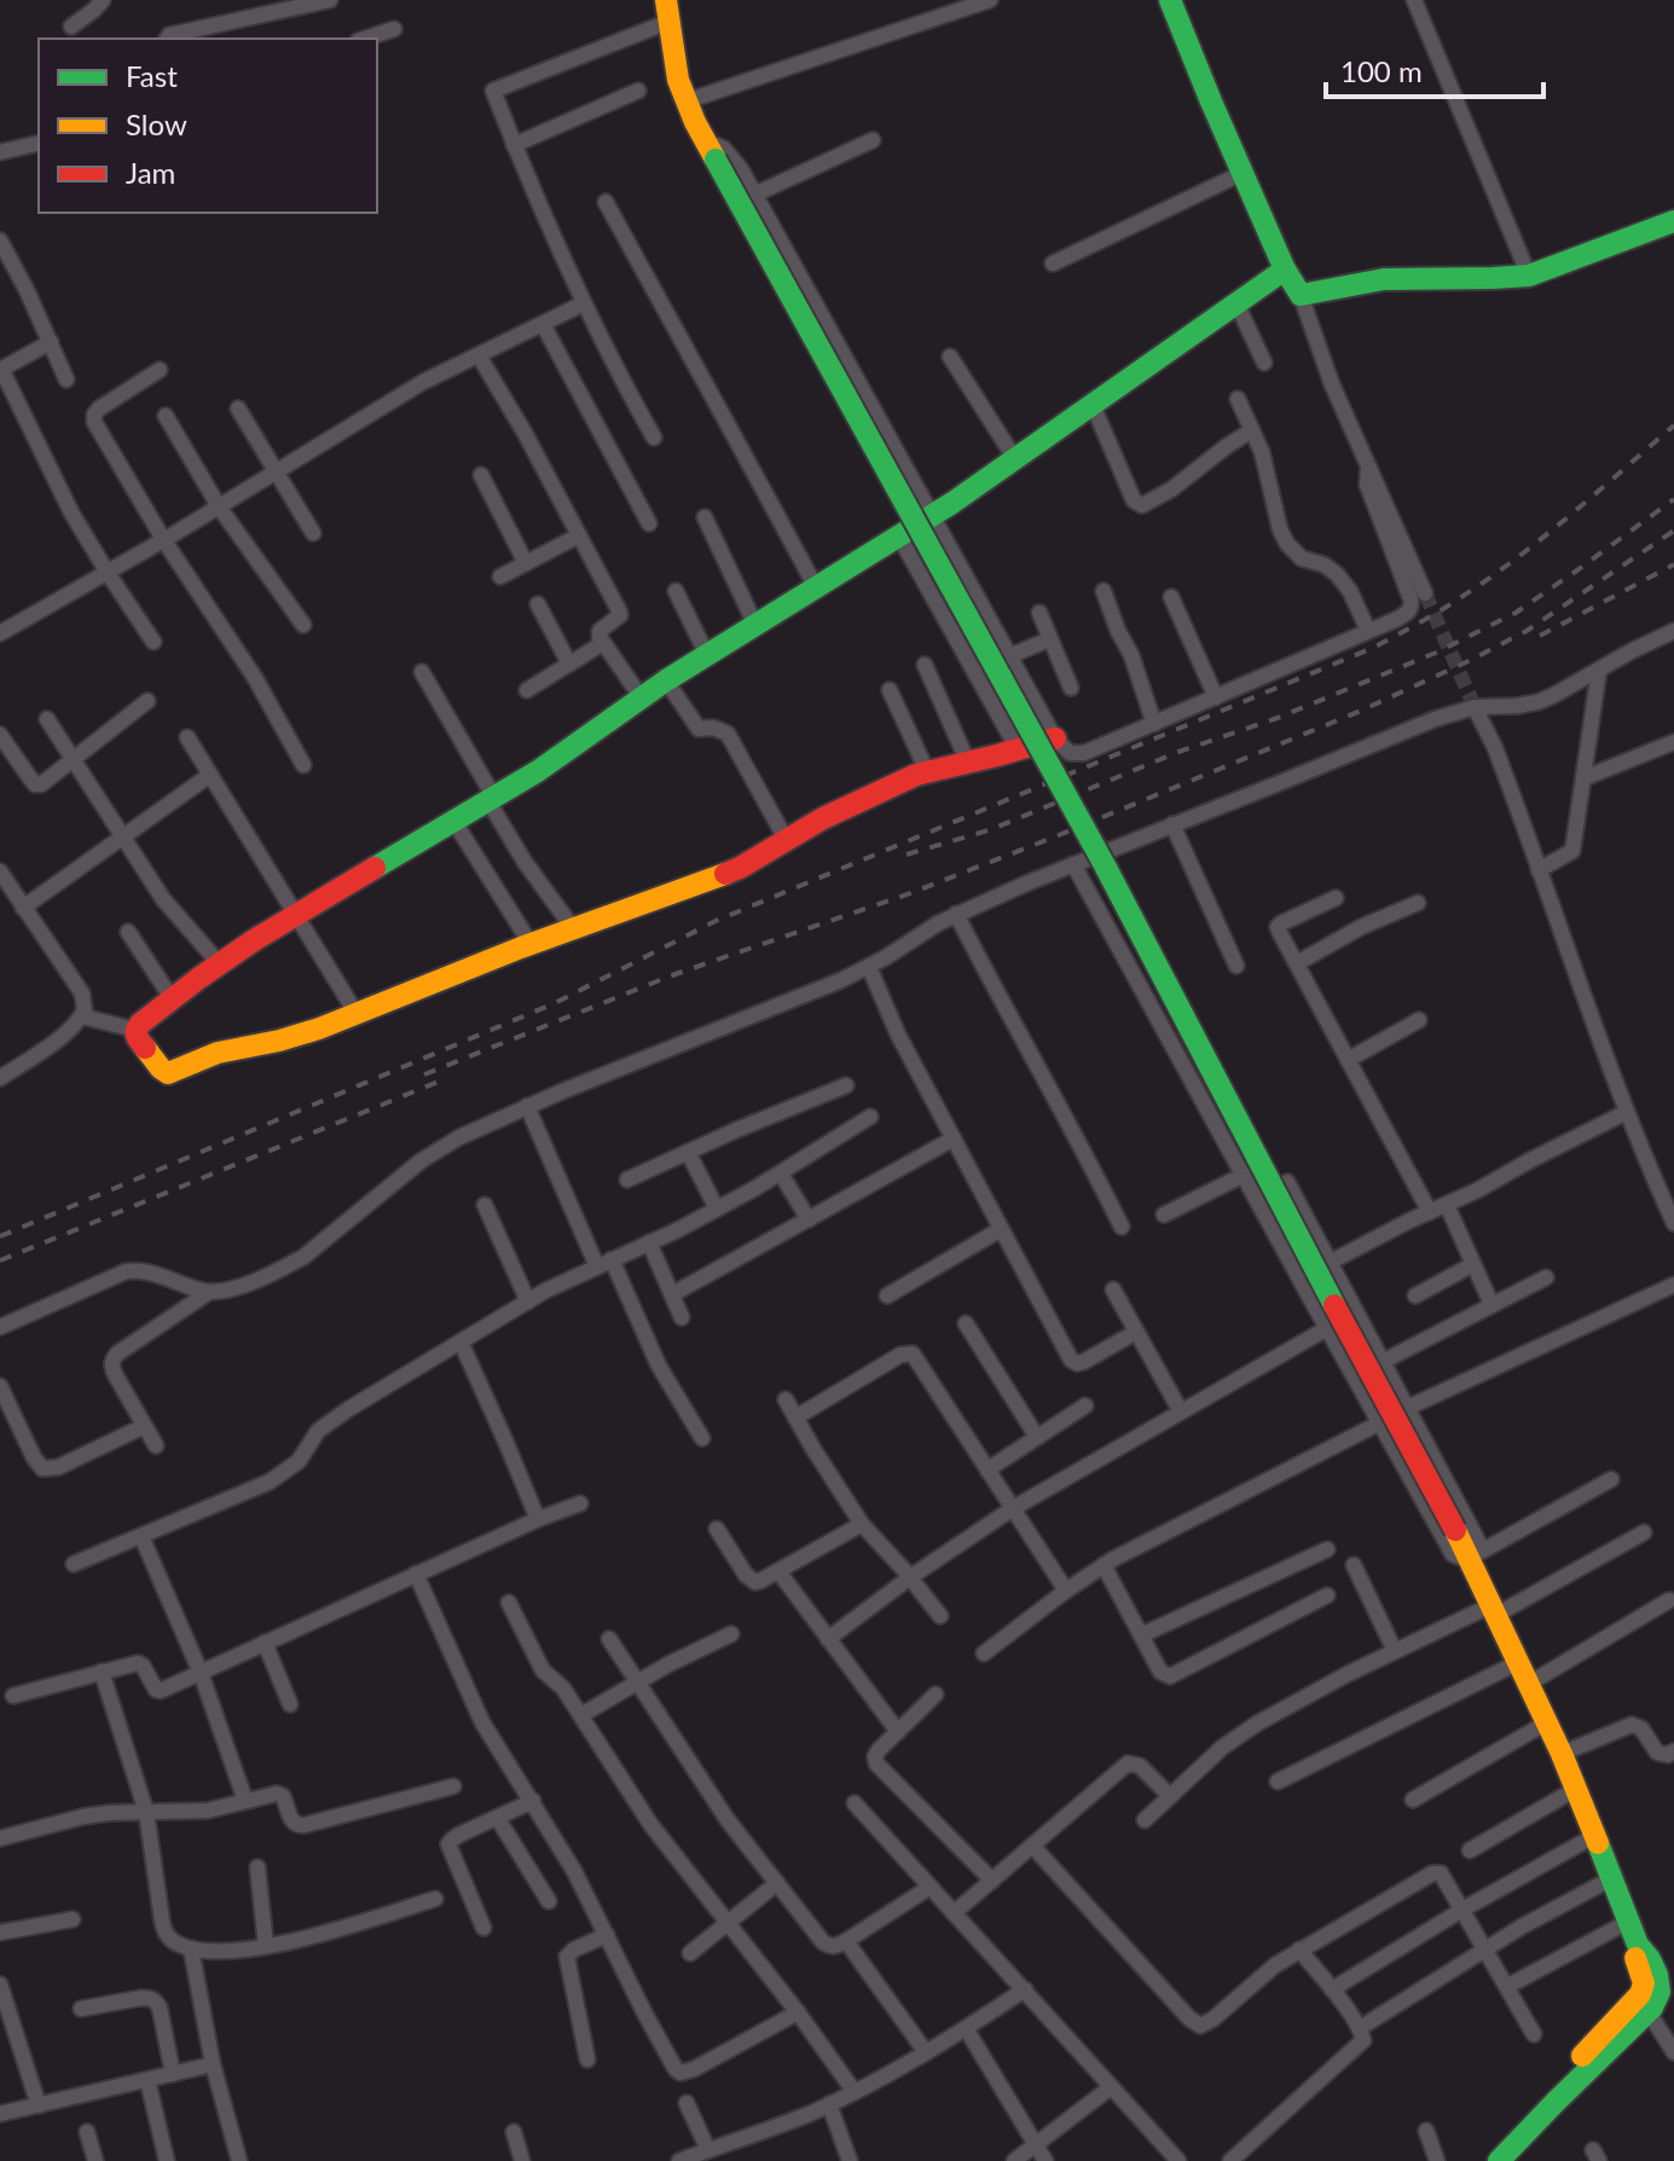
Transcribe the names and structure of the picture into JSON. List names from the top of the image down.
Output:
{
  "legend": ["Fast", "Slow", "Jam"],
  "scale_bar": "100 m"
}
